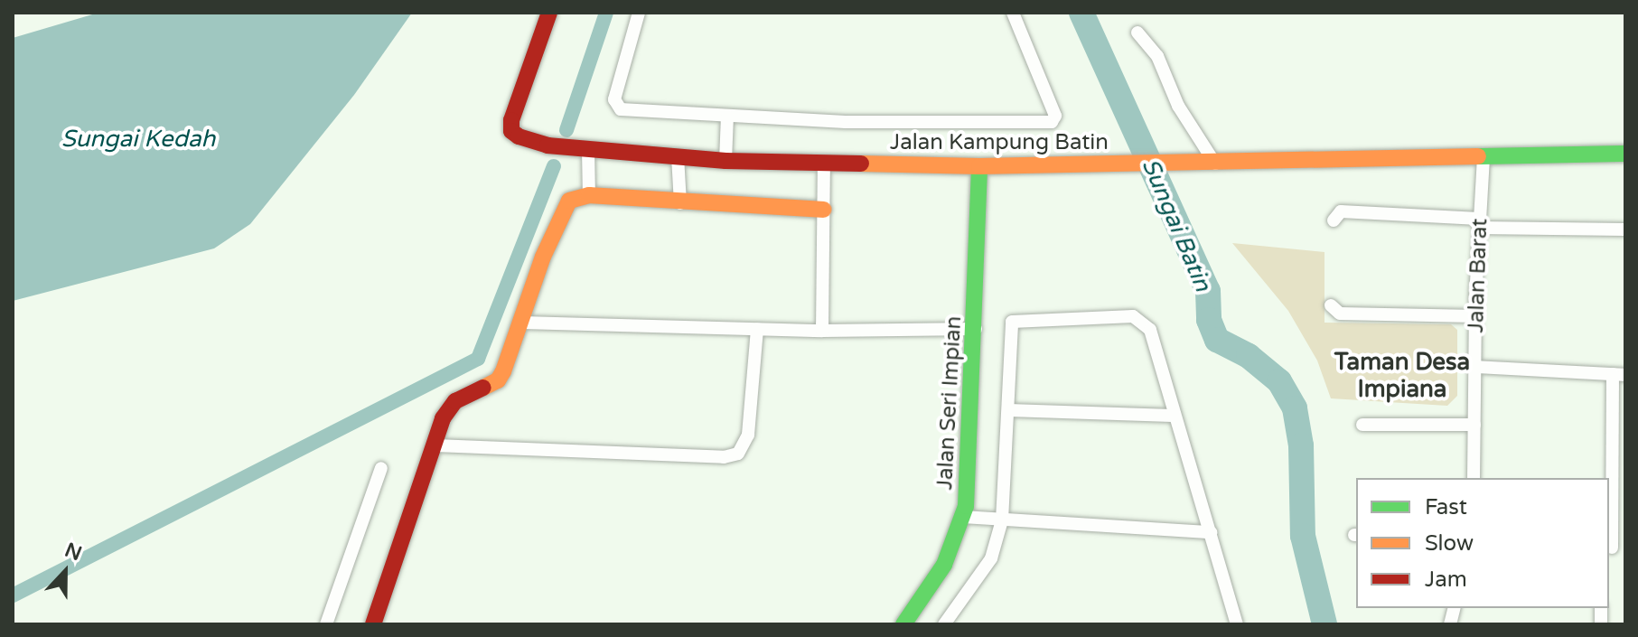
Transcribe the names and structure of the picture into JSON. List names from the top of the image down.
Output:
{
  "streets": {
    "street": ["Jalan Kampung Batin", "Jalan Barat", "Jalan Seri Impian"]
  },
  "crossings": [
    ["Jalan Kampung Batin", "Jalan Barat"],
    ["Jalan Kampung Batin", "Jalan Seri Impian"]
  ],
  "districts": ["Taman Desa Impiana"],
  "water": ["Sungai Kedah", "Sungai Batin"],
  "legend": ["Fast", "Slow", "Jam"],
  "north": "top"
}
